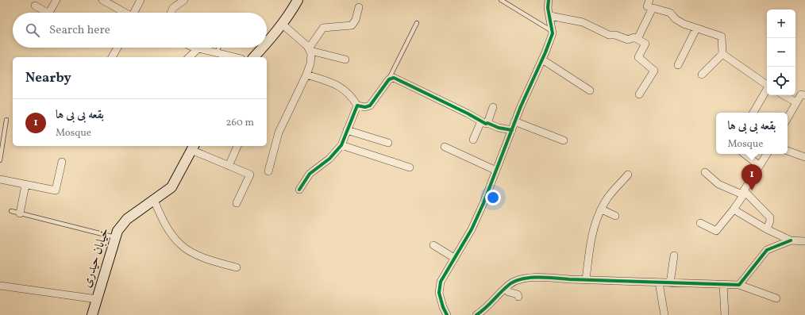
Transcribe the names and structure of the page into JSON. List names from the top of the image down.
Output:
{
  "streets": {
    "street": ["خیابان حیدری"]
  },
  "page": {
    "map_buttons": ["+", "−"],
    "search": "Search here",
    "heading": "Nearby",
    "list": [
      {
        "mark": "1",
        "name": "بقعه بی بی ها",
        "note": "Mosque",
        "value": "260 m"
      }
    ],
    "popup": ["بقعه بی بی ها", "Mosque"],
    "pins": "1"
  }
}
